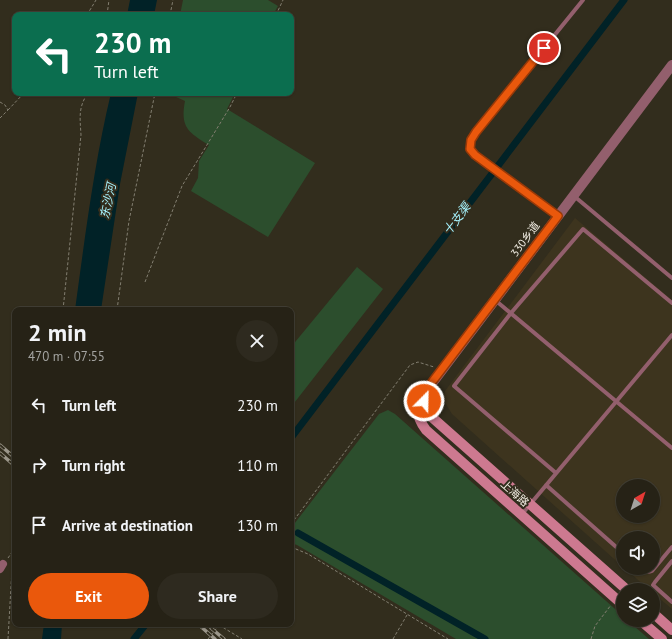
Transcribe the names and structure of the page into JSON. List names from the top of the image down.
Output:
{
  "streets": {
    "main road": ["上海路"],
    "street": ["330乡道"]
  },
  "crossings": [
    ["330乡道", "上海路"]
  ],
  "water": ["东沙河", "十支渠"],
  "north": "top right",
  "page": {
    "turn": ["230 m", "Turn left"],
    "heading": ["2 min", "470 m · 07:55"],
    "list": [
      {
        "name": "Turn left",
        "value": "230 m"
      },
      {
        "name": "Turn right",
        "value": "110 m"
      },
      {
        "name": "Arrive at destination",
        "value": "130 m"
      }
    ],
    "buttons": ["Exit", "Share"]
  }
}
